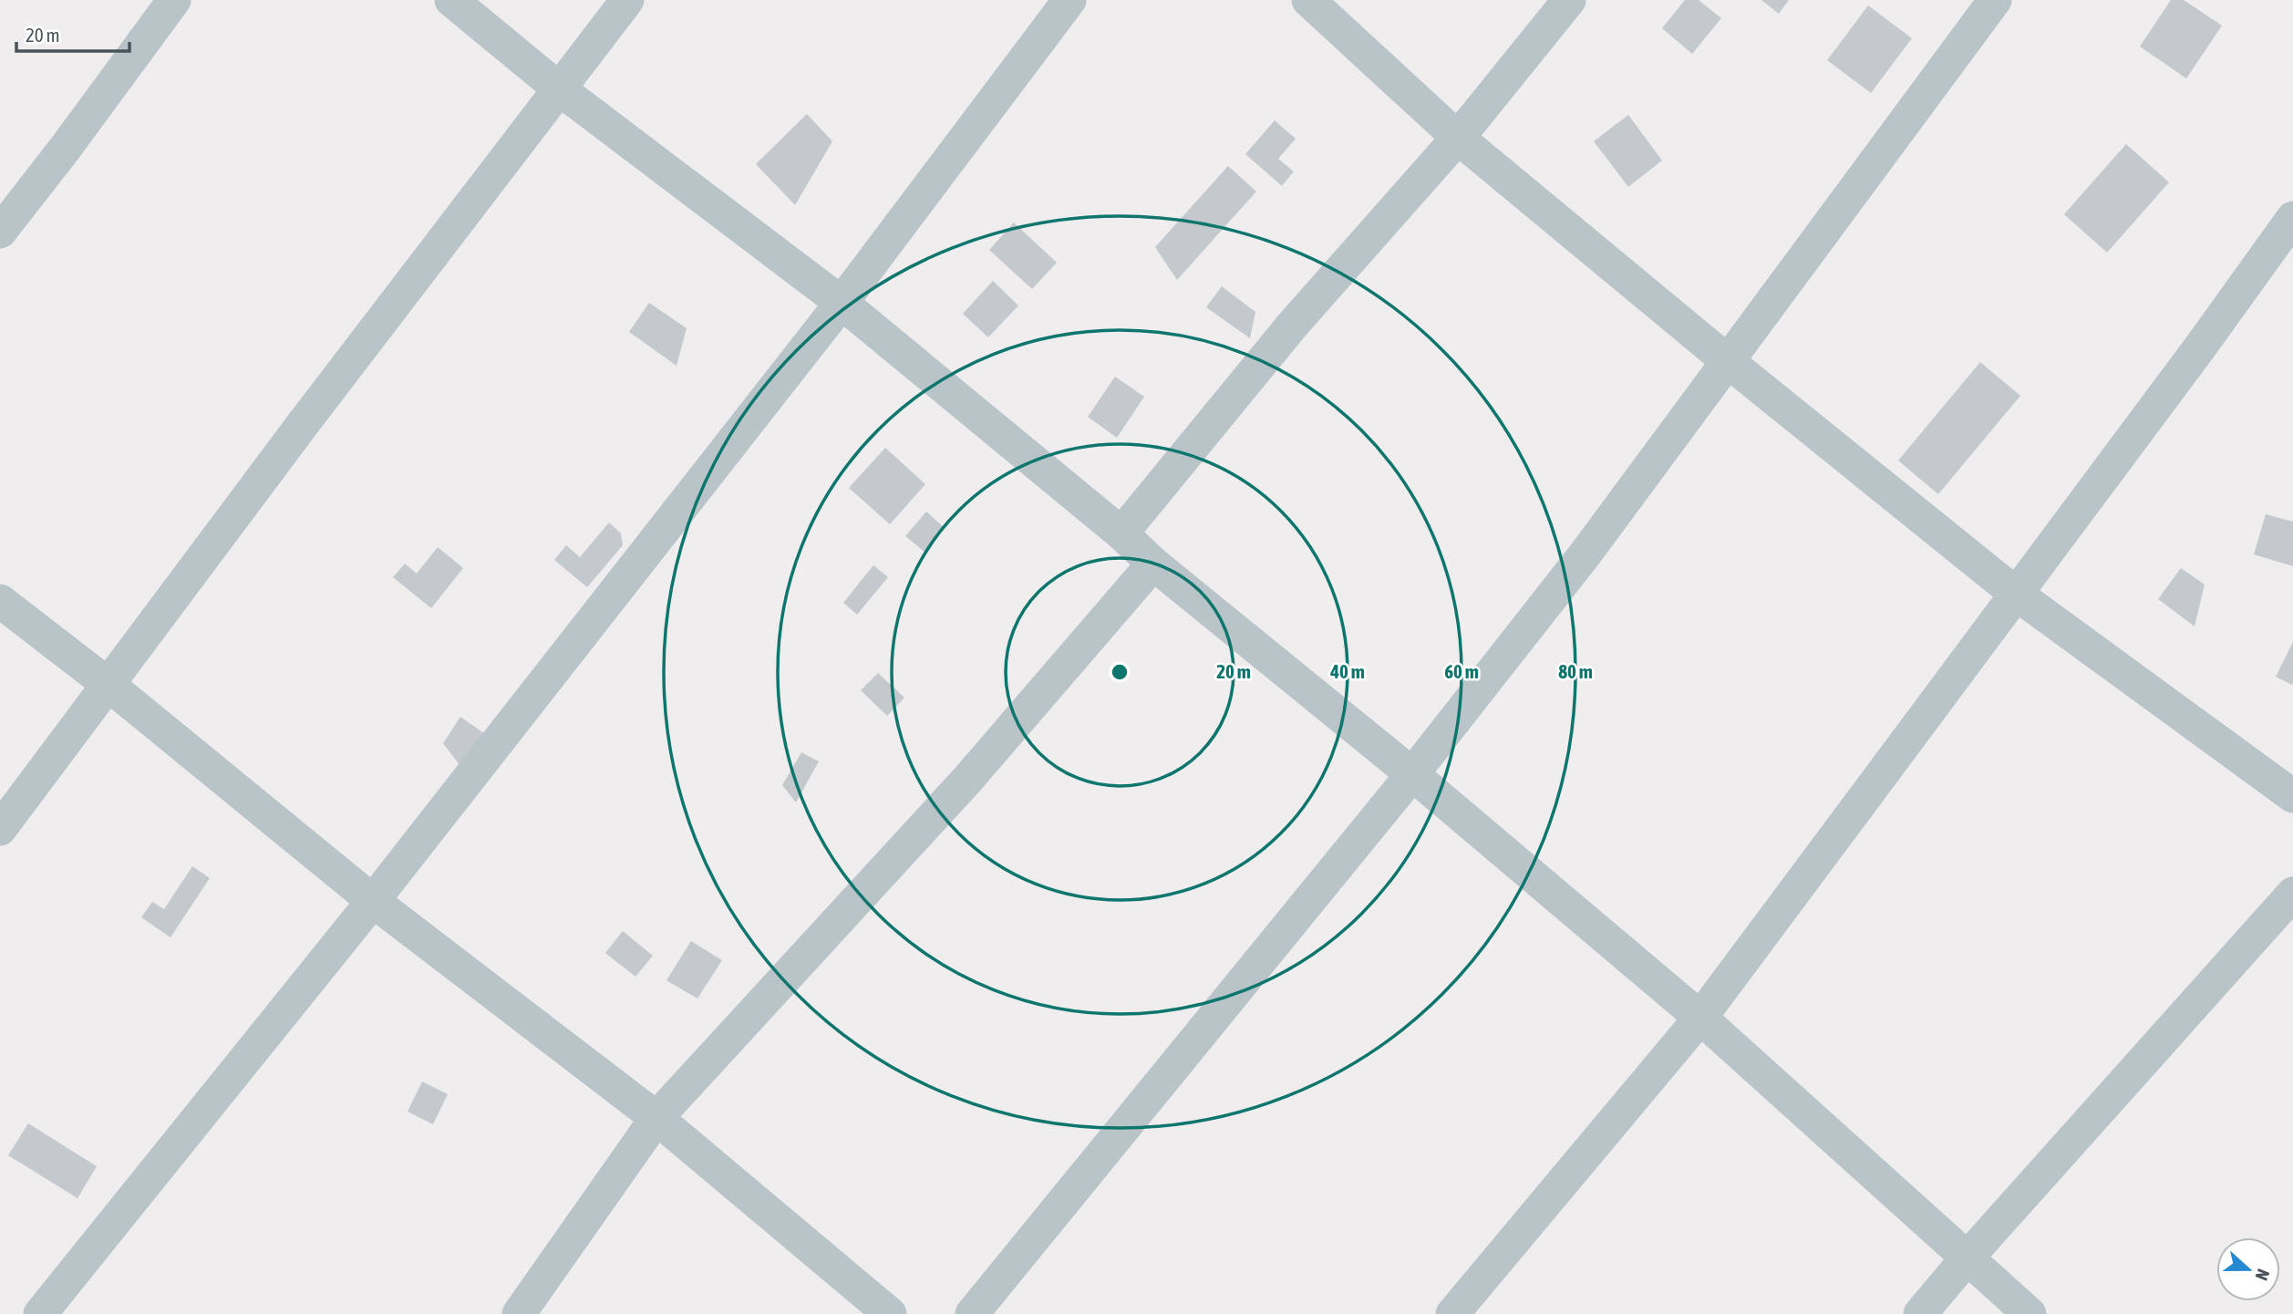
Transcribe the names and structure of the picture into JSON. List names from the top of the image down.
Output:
{
  "scale_bar": "20 m",
  "north": "right",
  "rings": [
    "20 m",
    "40 m",
    "60 m",
    "80 m"
  ]
}
